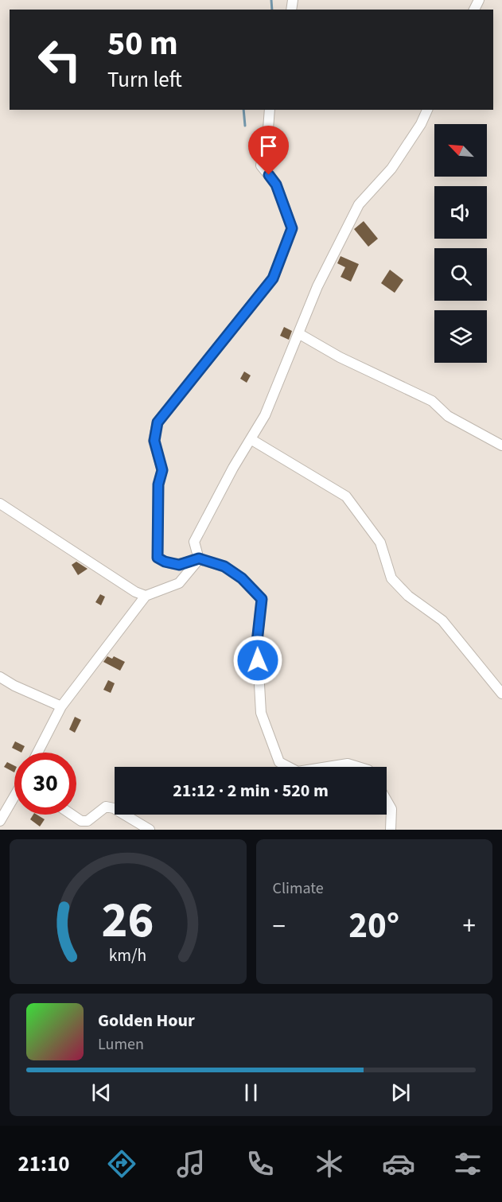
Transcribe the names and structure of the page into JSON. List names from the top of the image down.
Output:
{
  "north": "top left",
  "page": {
    "turn": ["50 m", "Turn left"],
    "limit": "30",
    "trip": "21:12 · 2 min · 520 m",
    "tile": "Climate",
    "heat": ["−", "20°", "+"],
    "song": ["Golden Hour", "Lumen"],
    "tabs": "21:10",
    "gauge": ["26", "km/h"]
  }
}
